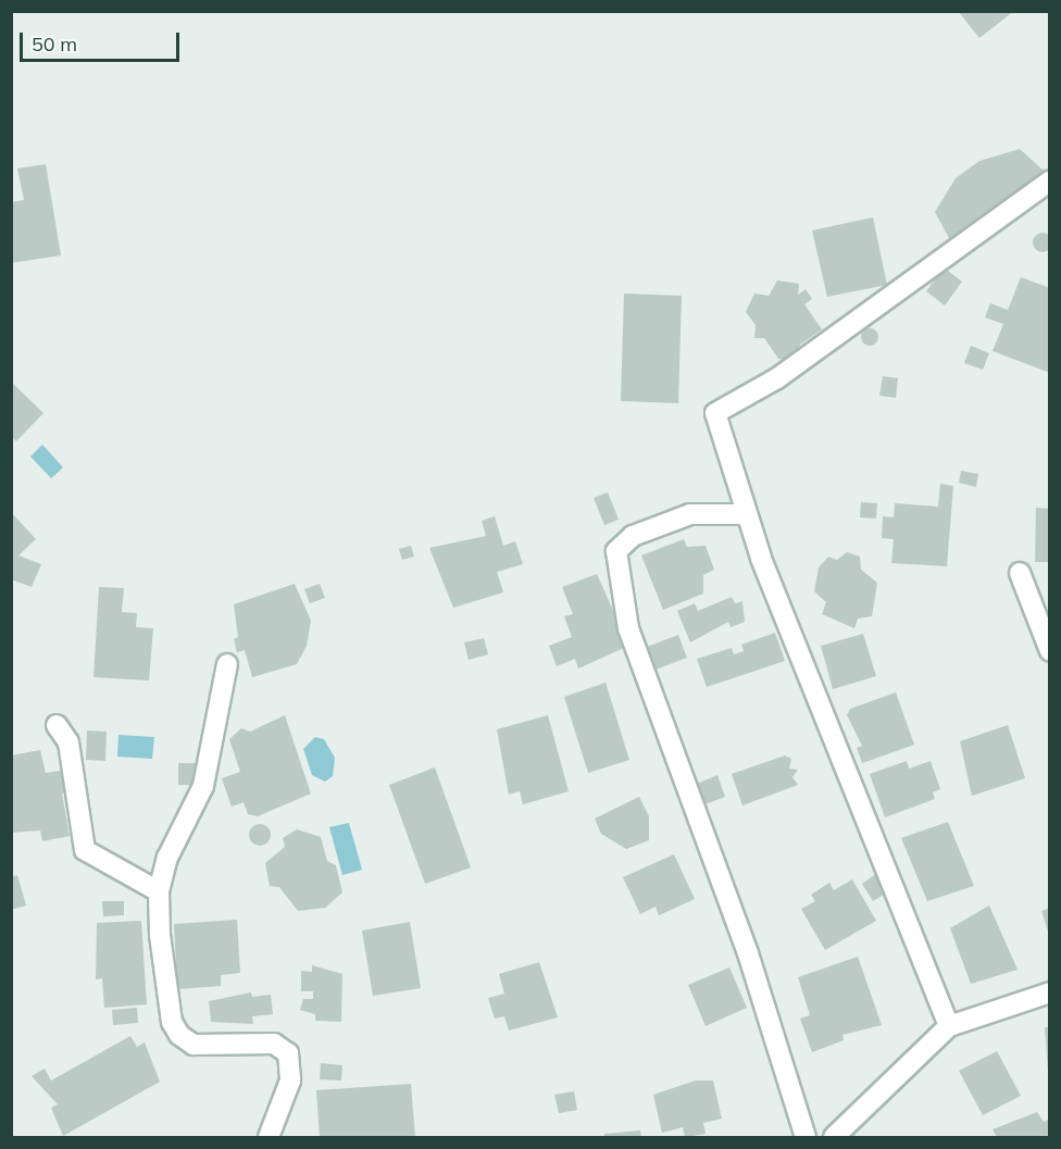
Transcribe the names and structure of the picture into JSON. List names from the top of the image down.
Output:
{
  "scale_bar": "50 m"
}
